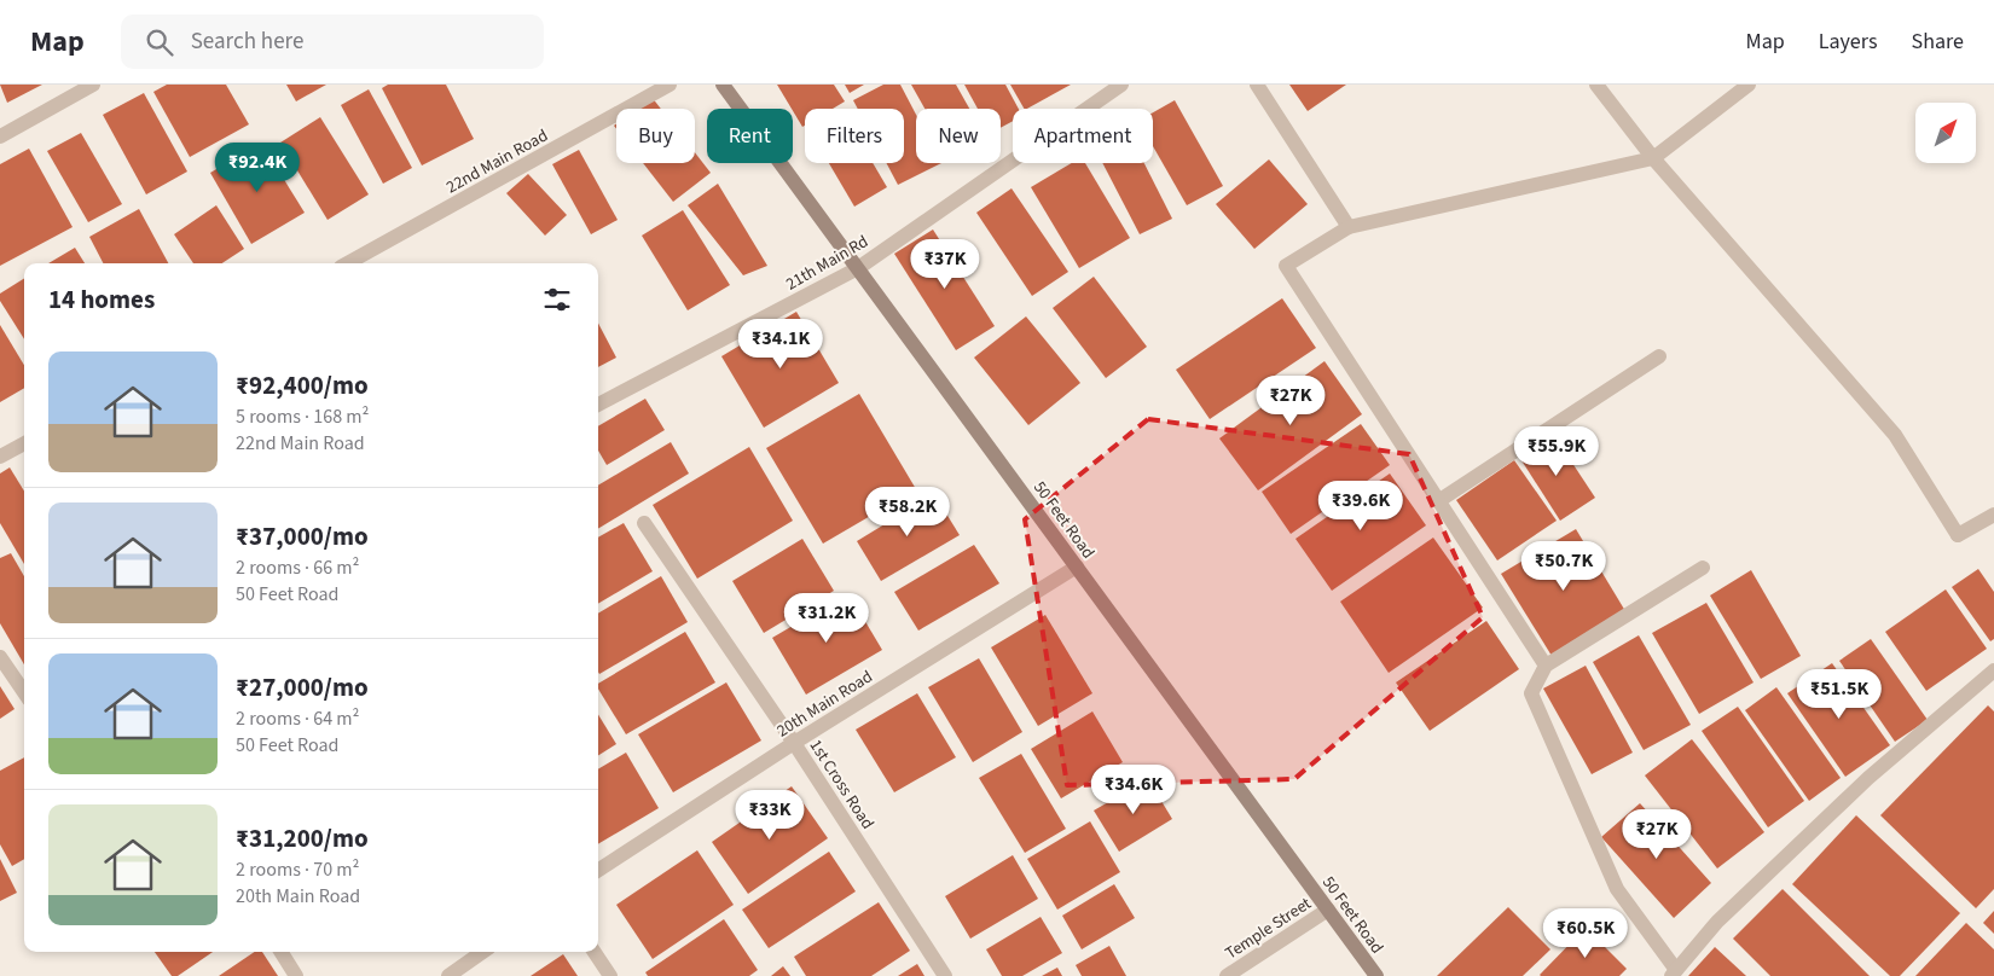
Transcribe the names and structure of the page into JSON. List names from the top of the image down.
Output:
{
  "streets": {
    "main road": ["50 Feet Road"],
    "street": [
      "22nd Main Road",
      "21th Main Rd",
      "20th Main Road",
      "1st Cross Road",
      "Temple Street"
    ]
  },
  "crossings": [
    ["21th Main Rd", "50 Feet Road"],
    ["50 Feet Road", "20th Main Road"],
    ["50 Feet Road", "Temple Street"],
    ["20th Main Road", "1st Cross Road"]
  ],
  "north": "top right",
  "page": {
    "header": "Map",
    "search": "Search here",
    "nav": ["Map", "Layers", "Share"],
    "chip": [
      "Buy",
      "Rent",
      "Filters",
      "New",
      "Apartment"
    ],
    "price": [
      "₹92.4K",
      "₹37K",
      "₹34.1K",
      "₹27K",
      "₹55.9K",
      "₹39.6K",
      "₹58.2K",
      "₹50.7K",
      "₹31.2K",
      "₹51.5K",
      "₹34.6K",
      "₹33K",
      "₹27K",
      "₹60.5K"
    ],
    "heading": "14 homes",
    "list": [
      {
        "name": "₹92,400/mo",
        "note": "5 rooms · 168 m² · 22nd Main Road"
      },
      {
        "name": "₹37,000/mo",
        "note": "2 rooms · 66 m² · 50 Feet Road"
      },
      {
        "name": "₹27,000/mo",
        "note": "2 rooms · 64 m² · 50 Feet Road"
      },
      {
        "name": "₹31,200/mo",
        "note": "2 rooms · 70 m² · 20th Main Road"
      }
    ]
  }
}
